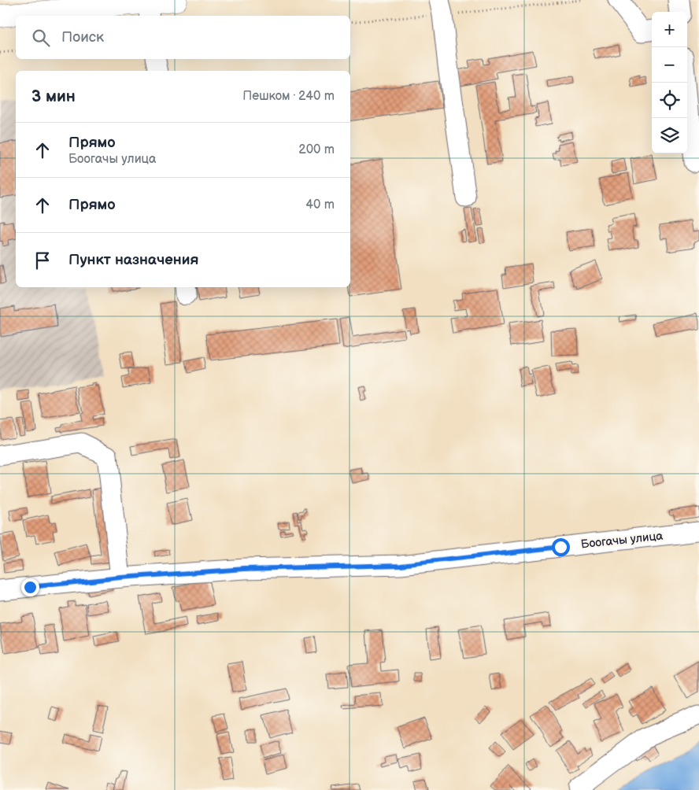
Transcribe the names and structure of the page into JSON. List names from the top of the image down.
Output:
{
  "streets": {
    "street": ["Боогачы улица"]
  },
  "page": {
    "map_buttons": ["+", "−"],
    "search": "Поиск",
    "heading": ["3 мин", "Пешком · 240 m"],
    "list": [
      ["Прямо", "Боогачы улица", "200 m"],
      ["Прямо", "40 m"],
      "Пункт назначения"
    ]
  }
}
